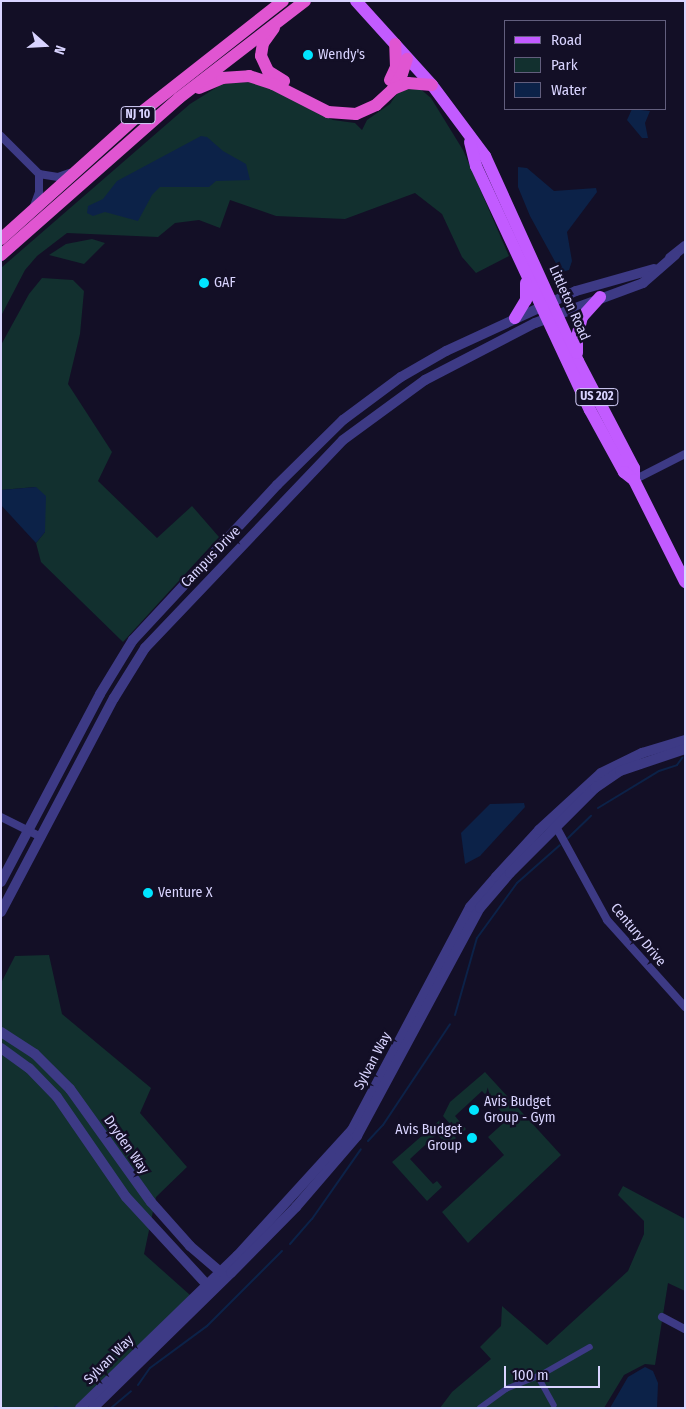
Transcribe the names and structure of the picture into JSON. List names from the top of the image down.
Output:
{
  "streets": {
    "highway": ["NJ 10"],
    "main road": ["Littleton Road", "US 202"],
    "street": [
      "Campus Drive",
      "Century Drive",
      "Sylvan Way",
      "Dryden Way"
    ]
  },
  "crossings": [
    ["Littleton Road", "Campus Drive"],
    ["Century Drive", "Sylvan Way"],
    ["Sylvan Way", "Dryden Way"]
  ],
  "places": [
    "Wendy's",
    "GAF",
    "Venture X",
    "Avis Budget Group - Gym",
    "Avis Budget Group"
  ],
  "legend": ["Road", "Park", "Water"],
  "scale_bar": "100 m",
  "north": "right"
}
